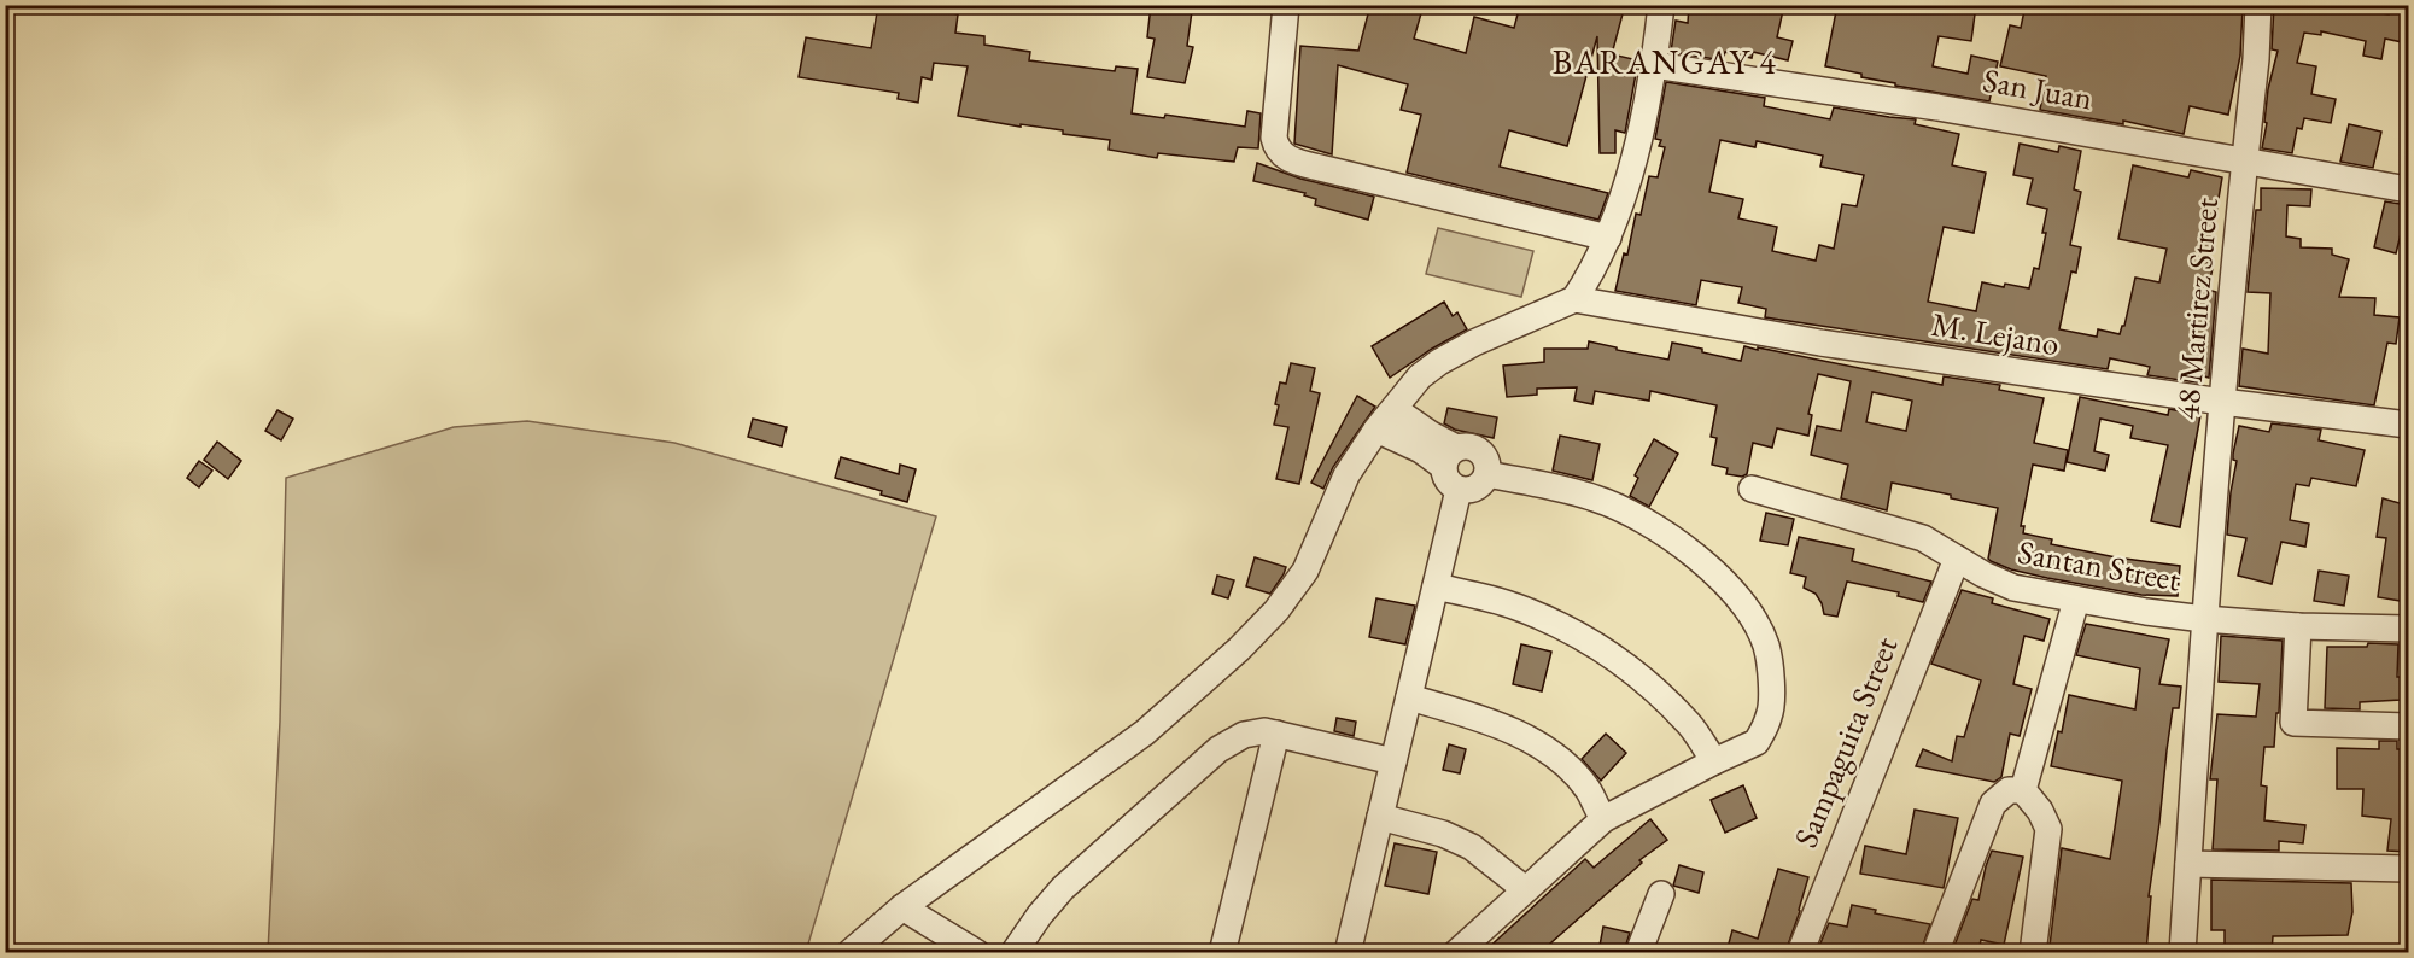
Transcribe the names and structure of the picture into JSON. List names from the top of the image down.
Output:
{
  "streets": {
    "street": [
      "San Juan",
      "48 Martirez Street",
      "M. Lejano",
      "Santan Street",
      "Sampaguita Street"
    ]
  },
  "crossings": [
    ["San Juan", "48 Martirez Street"],
    ["48 Martirez Street", "M. Lejano"],
    ["48 Martirez Street", "Santan Street"],
    ["Santan Street", "Sampaguita Street"]
  ],
  "districts": ["BARANGAY 4"]
}
